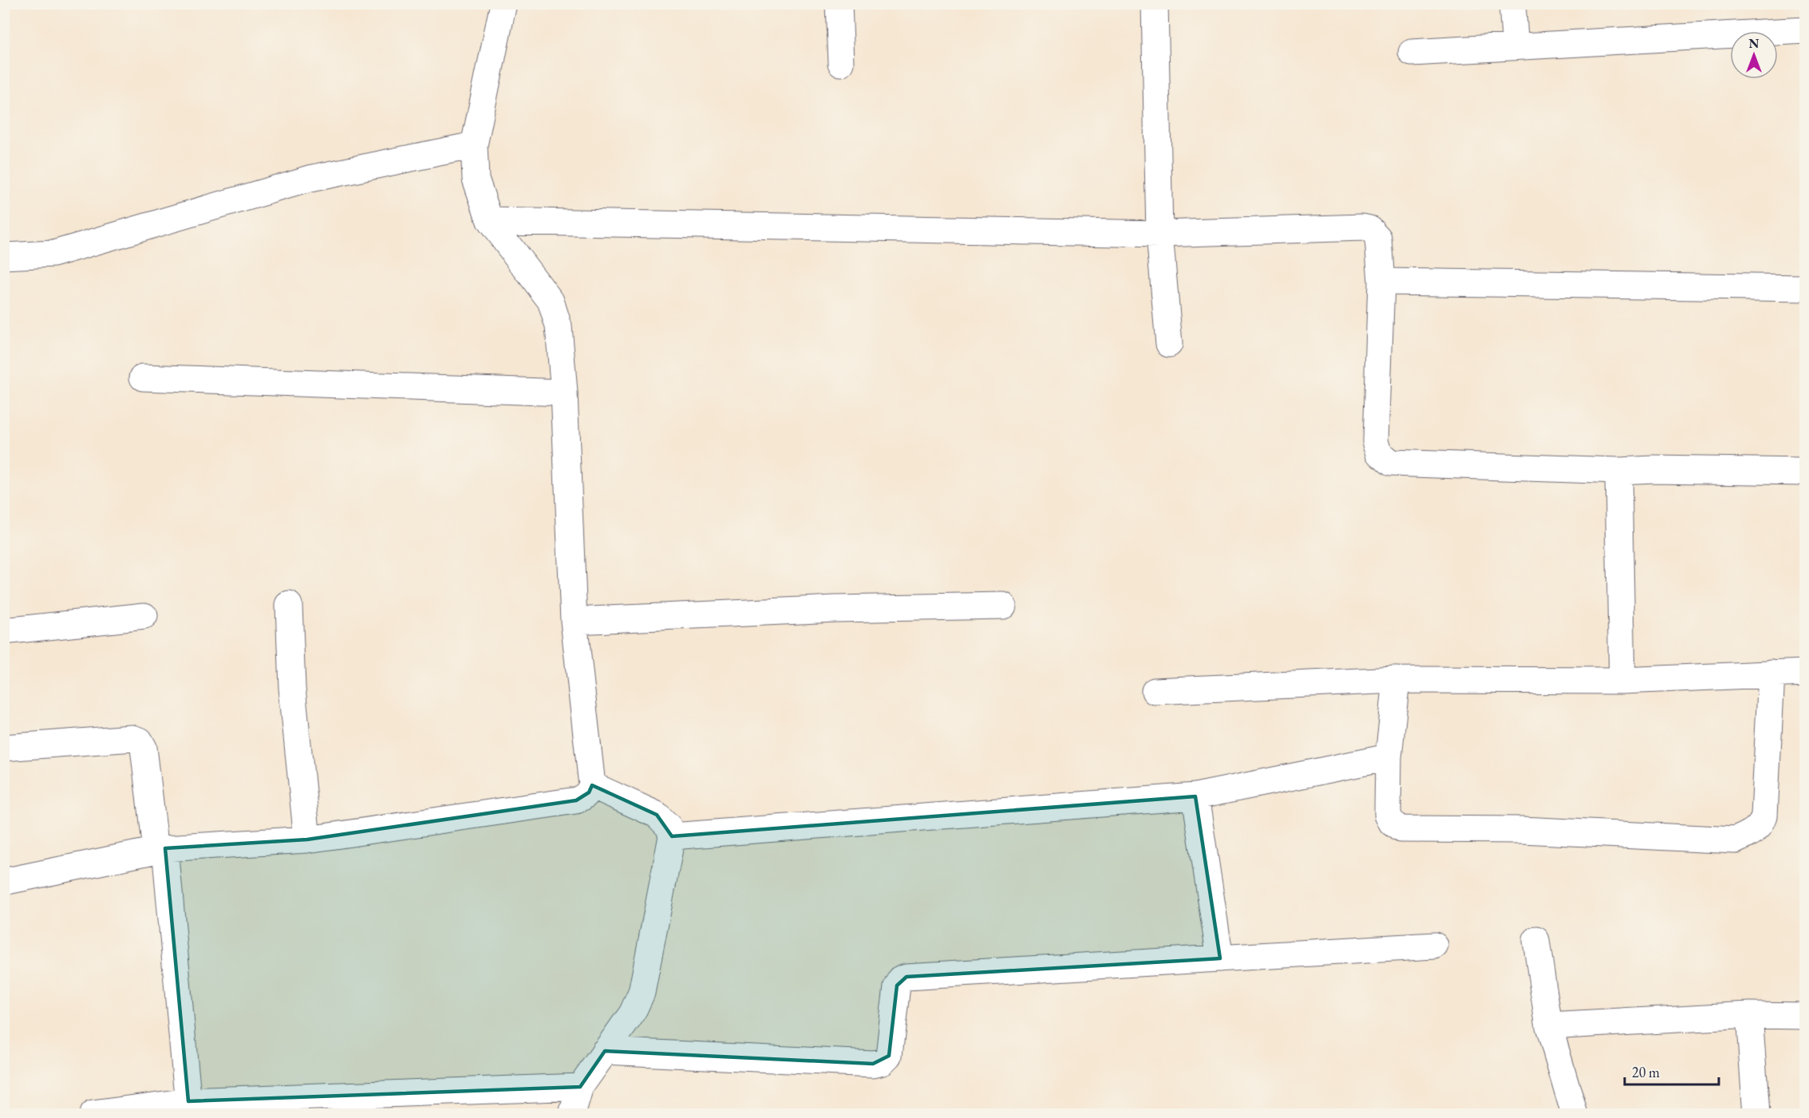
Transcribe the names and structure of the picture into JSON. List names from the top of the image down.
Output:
{
  "scale_bar": "20 m",
  "north": "top"
}
